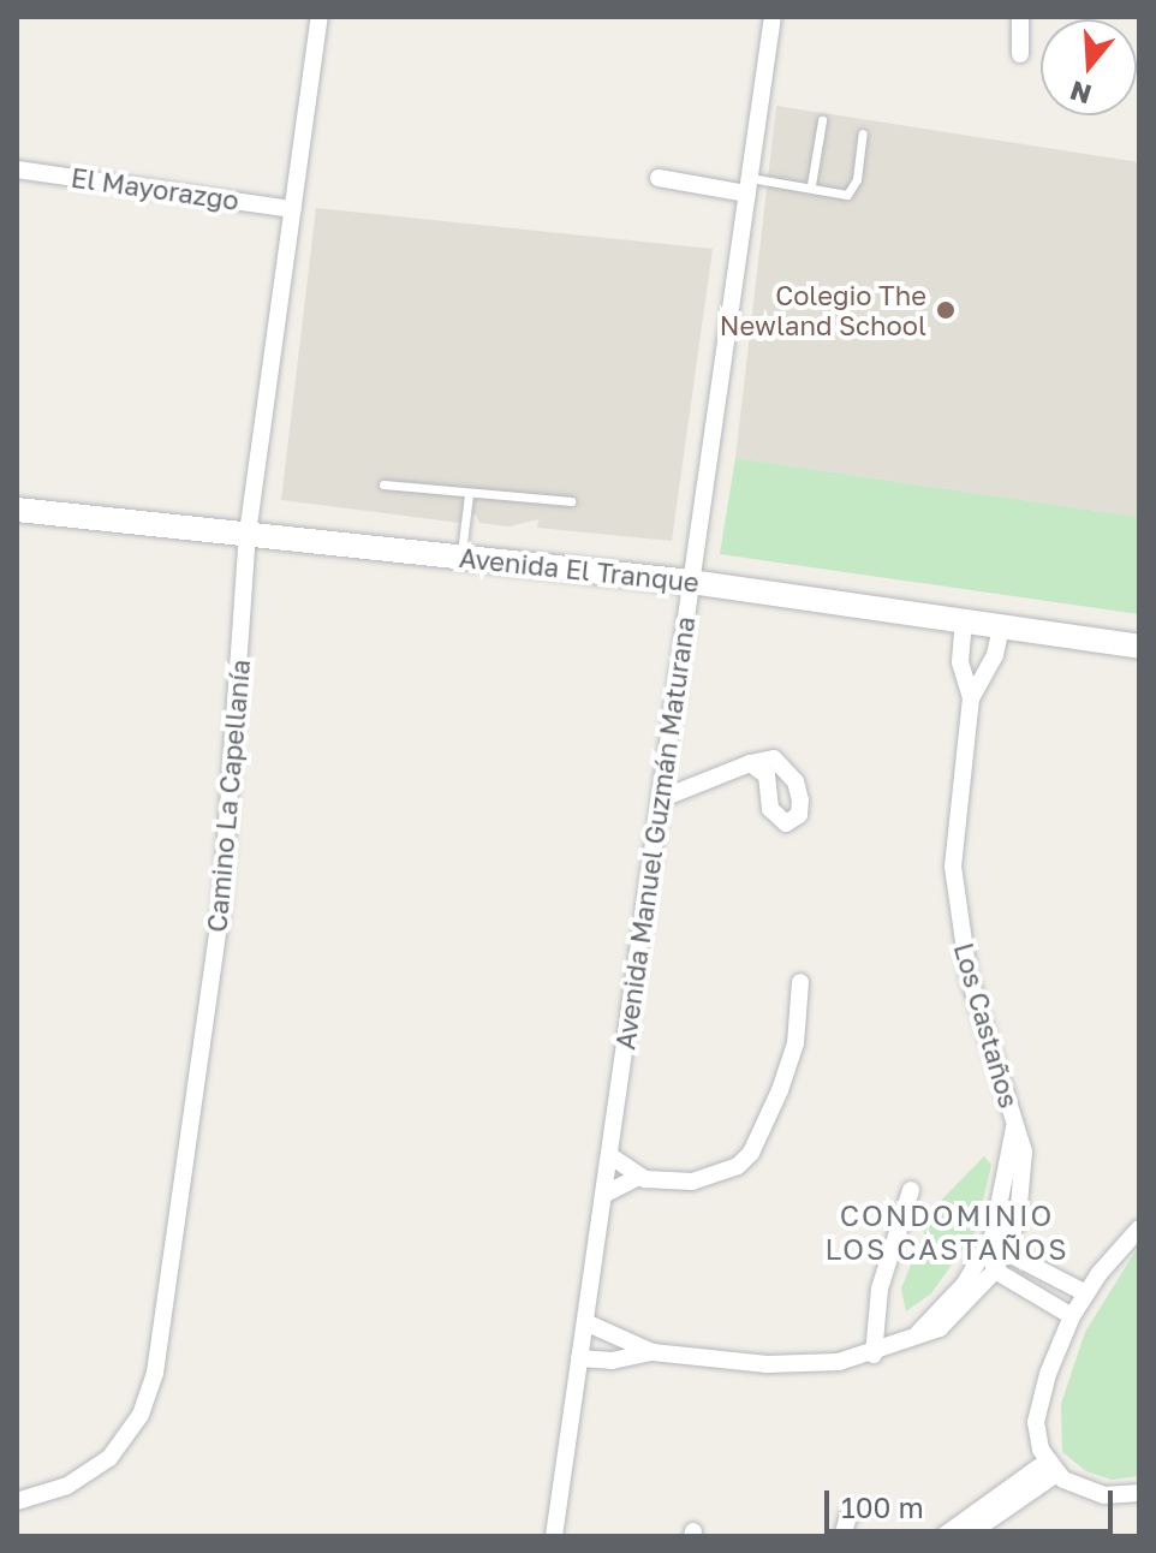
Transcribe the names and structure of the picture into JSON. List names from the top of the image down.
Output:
{
  "streets": {
    "main road": ["Avenida El Tranque"],
    "street": [
      "El Mayorazgo",
      "Camino La Capellanía",
      "Avenida Manuel Guzmán Maturana",
      "Los Castaños"
    ]
  },
  "crossings": [
    ["El Mayorazgo", "Camino La Capellanía"],
    ["Avenida El Tranque", "Camino La Capellanía"],
    ["Avenida El Tranque", "Avenida Manuel Guzmán Maturana"],
    ["Avenida El Tranque", "Los Castaños"],
    ["Avenida Manuel Guzmán Maturana", "Los Castaños"]
  ],
  "districts": ["CONDOMINIO LOS CASTAÑOS"],
  "places": ["Colegio The Newland School"],
  "scale_bar": "100 m",
  "north": "bottom"
}
